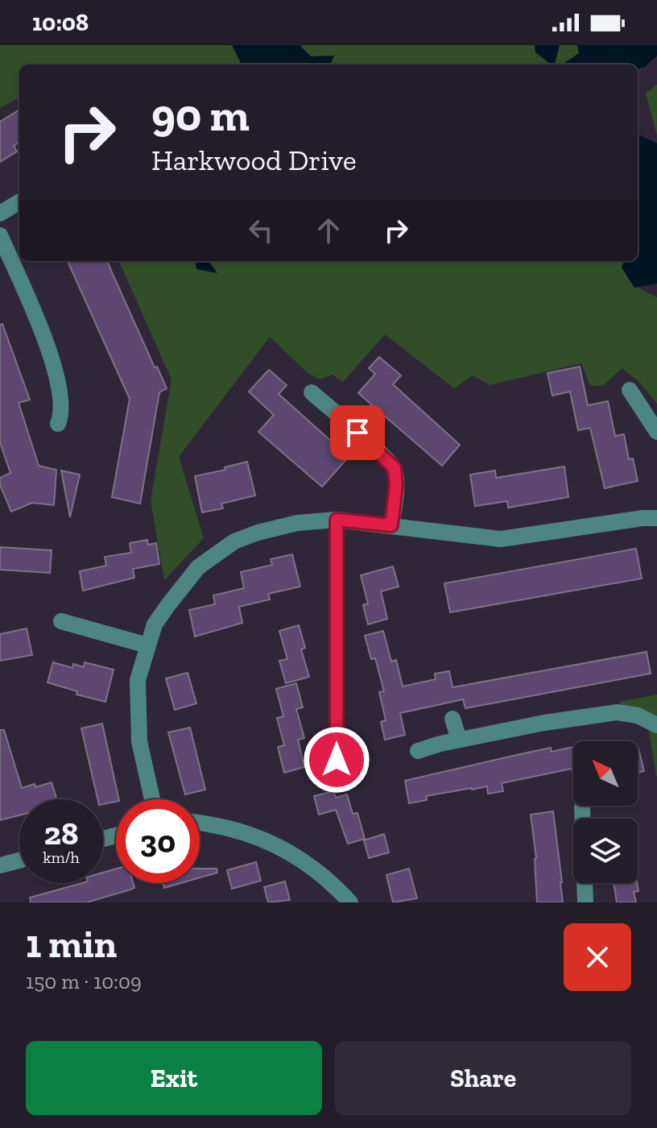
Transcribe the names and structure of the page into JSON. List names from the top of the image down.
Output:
{
  "north": "top left",
  "page": {
    "status": "10:08",
    "turn": ["90 m", "Harkwood Drive"],
    "speed": "28 km/h",
    "limit": "30",
    "heading": ["1 min", "150 m · 10:09"],
    "buttons": ["Exit", "Share"]
  }
}
